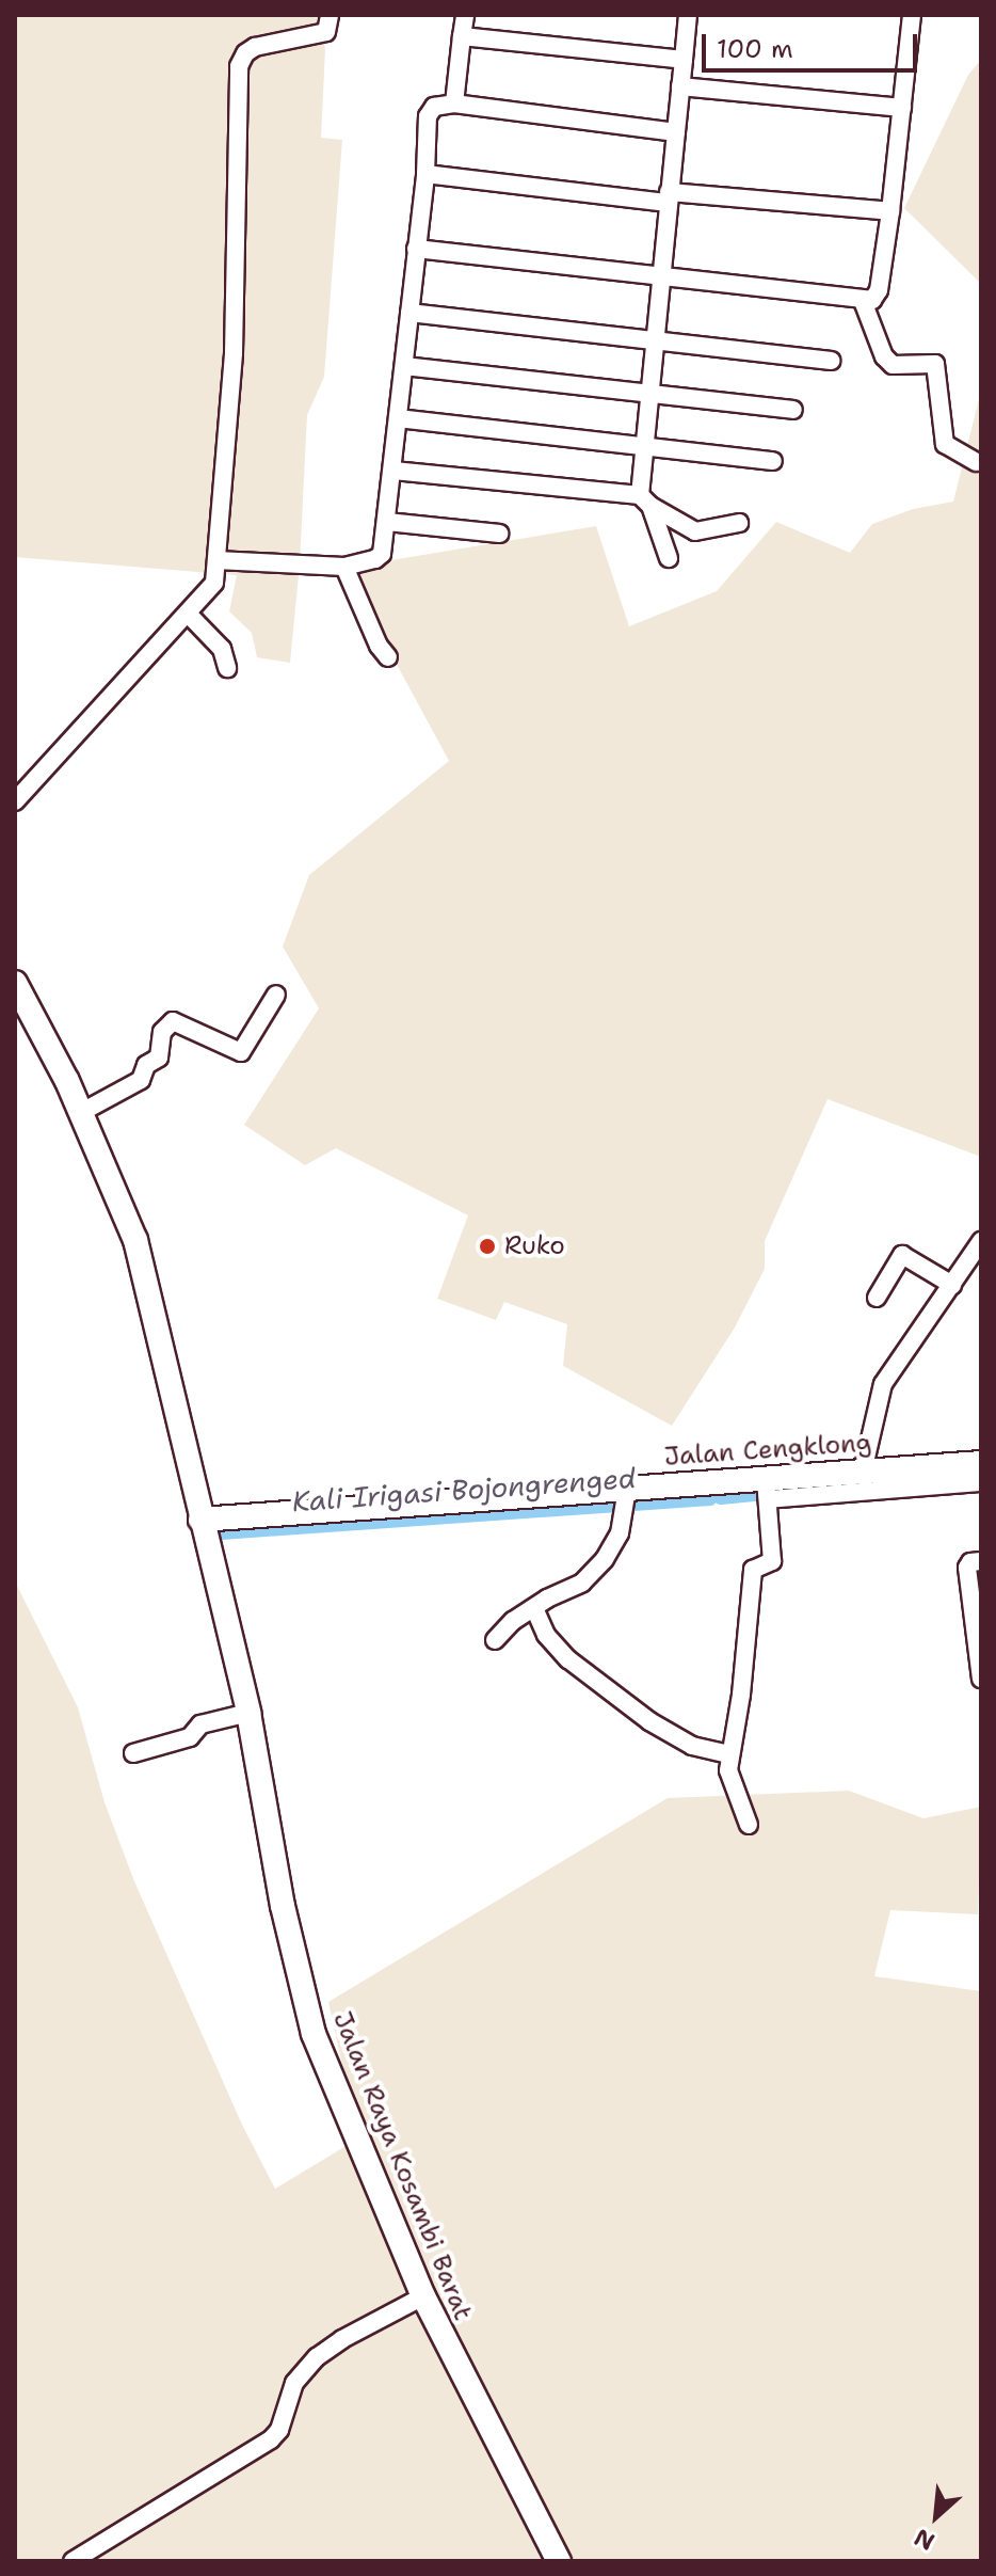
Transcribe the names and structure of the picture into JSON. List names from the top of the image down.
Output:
{
  "streets": {
    "main road": ["Jalan Cengklong", "Jalan Raya Kosambi Barat"]
  },
  "crossings": [
    ["Jalan Cengklong", "Jalan Raya Kosambi Barat"]
  ],
  "water": ["Kali Irigasi Bojongrenged"],
  "places": ["Ruko"],
  "scale_bar": "100 m",
  "north": "bottom left"
}
